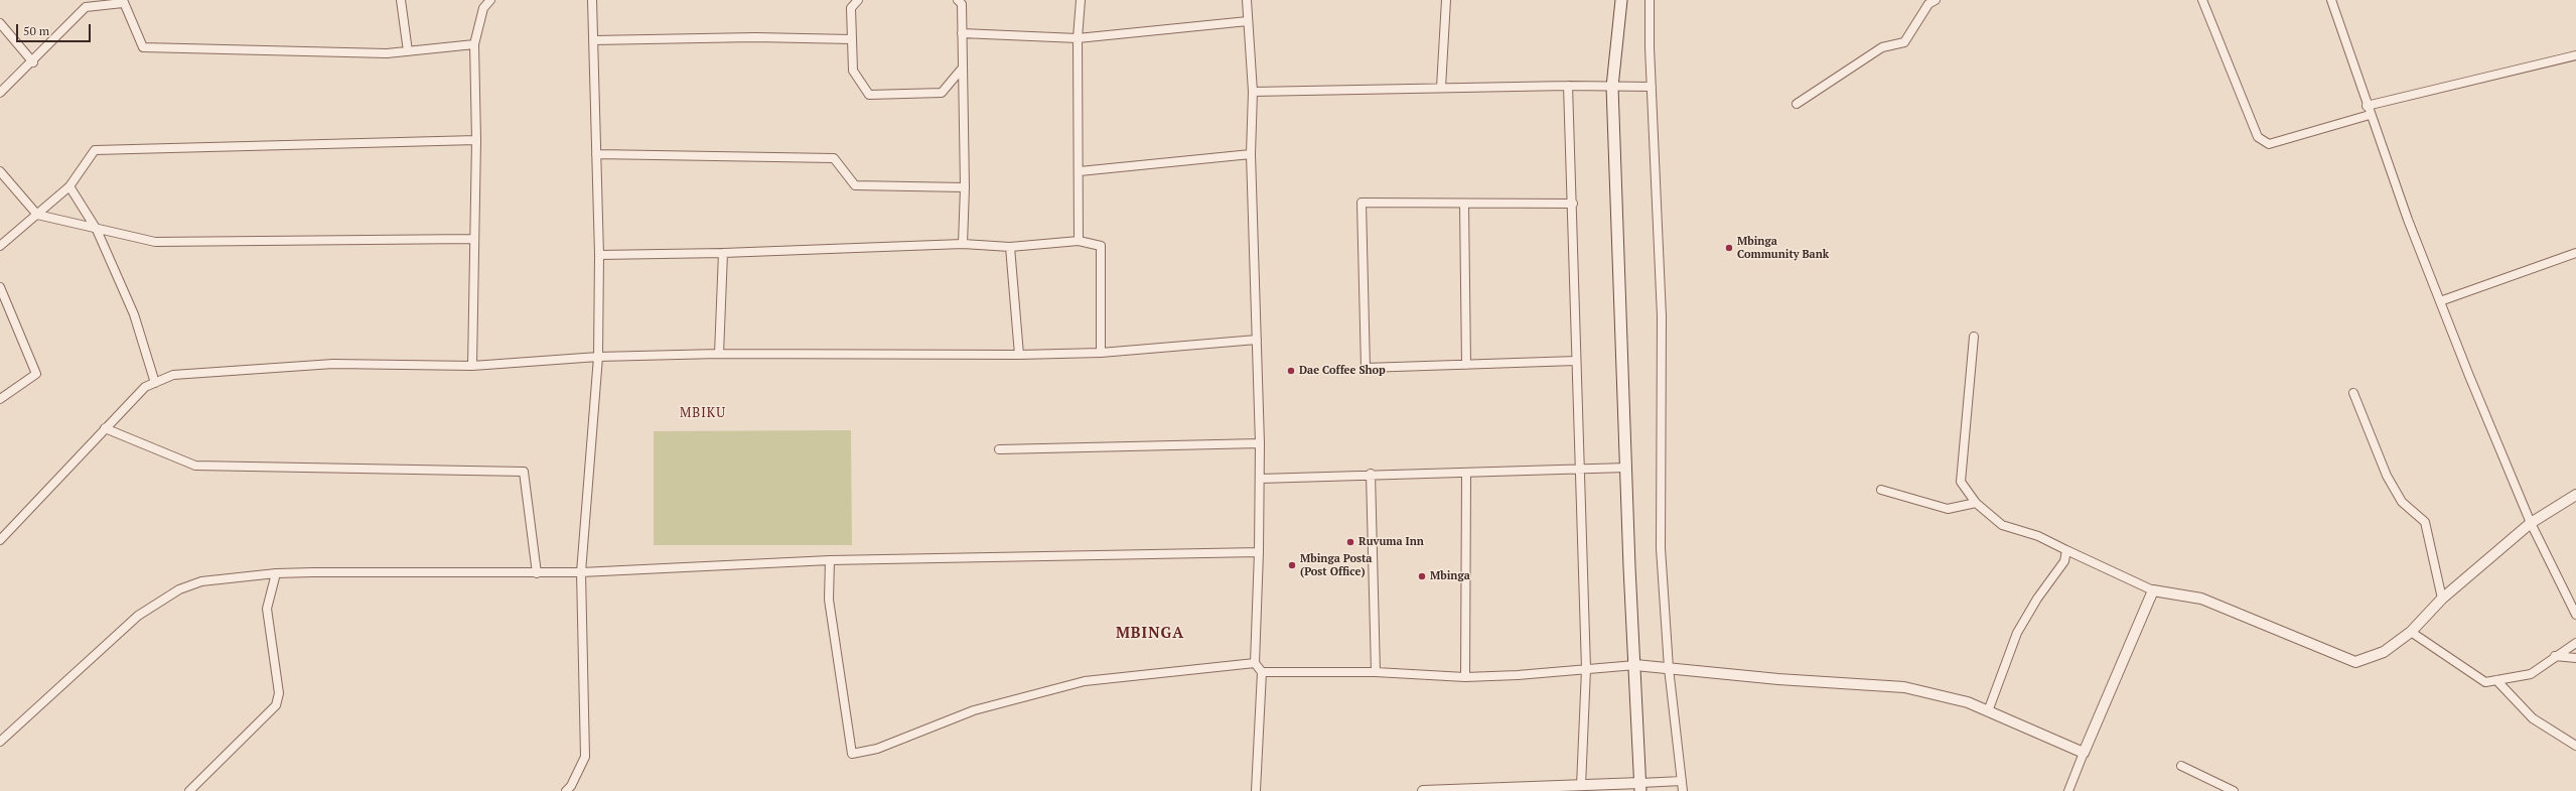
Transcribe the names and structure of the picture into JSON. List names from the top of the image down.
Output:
{
  "districts": ["MBIKU", "MBINGA"],
  "places": [
    "Mbinga Community Bank",
    "Dae Coffee Shop",
    "Ruvuma Inn",
    "Mbinga Posta (Post Office)",
    "Mbinga"
  ],
  "scale_bar": "50 m"
}
